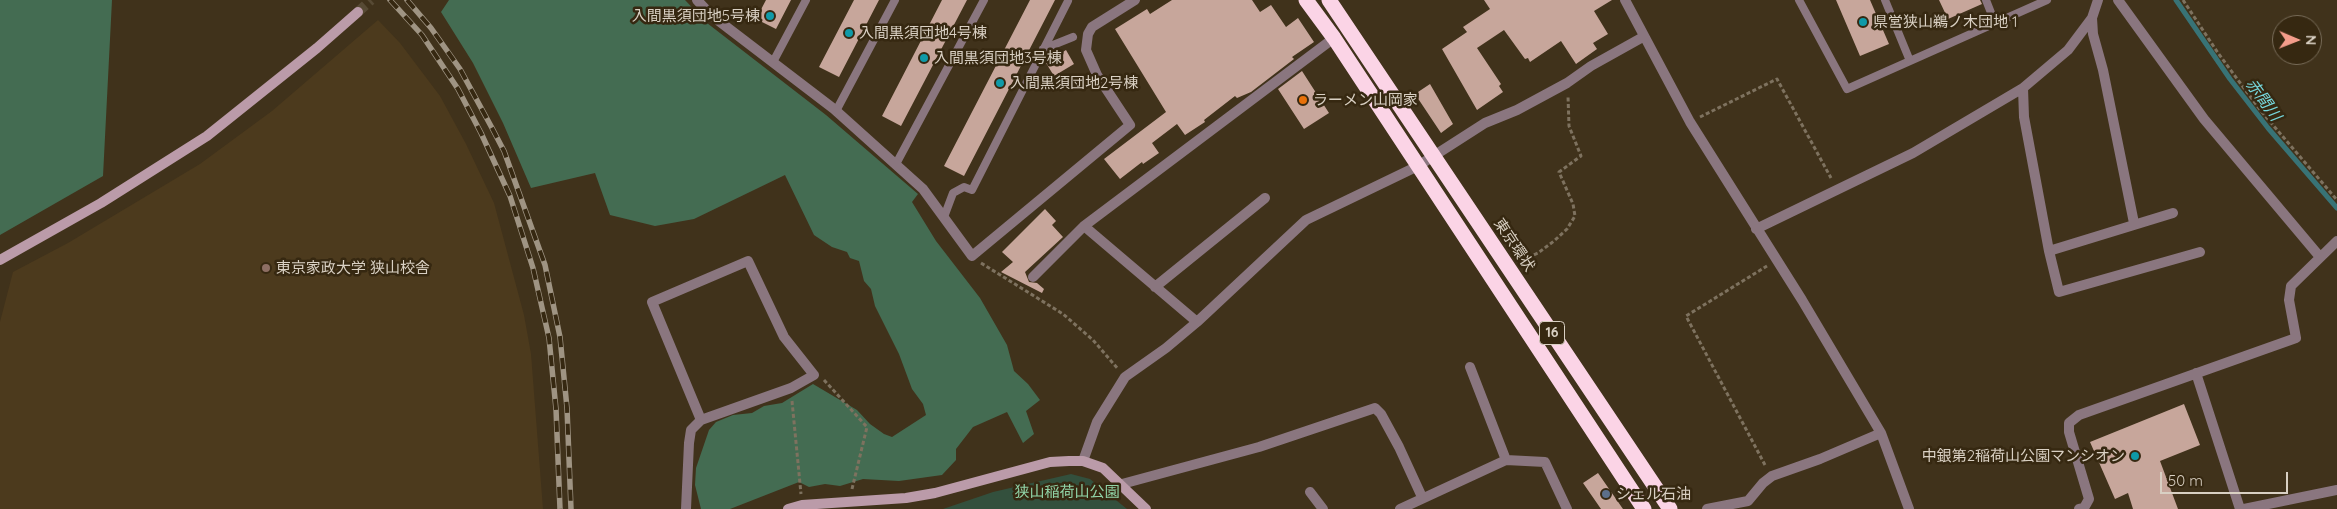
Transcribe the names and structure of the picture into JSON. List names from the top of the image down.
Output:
{
  "streets": {
    "highway": ["東京環状", "16"]
  },
  "water": ["赤間川"],
  "parks": ["狭山稲荷山公園"],
  "places": [
    "入間黒須団地5号棟",
    "県営狭山鵜ノ木団地 1",
    "入間黒須団地4号棟",
    "入間黒須団地3号棟",
    "入間黒須団地2号棟",
    "ラーメン山岡家",
    "東京家政大学 狭山校舎",
    "中銀第2稲荷山公園マンシオン",
    "シェル石油"
  ],
  "scale_bar": "50 m",
  "north": "right"
}
